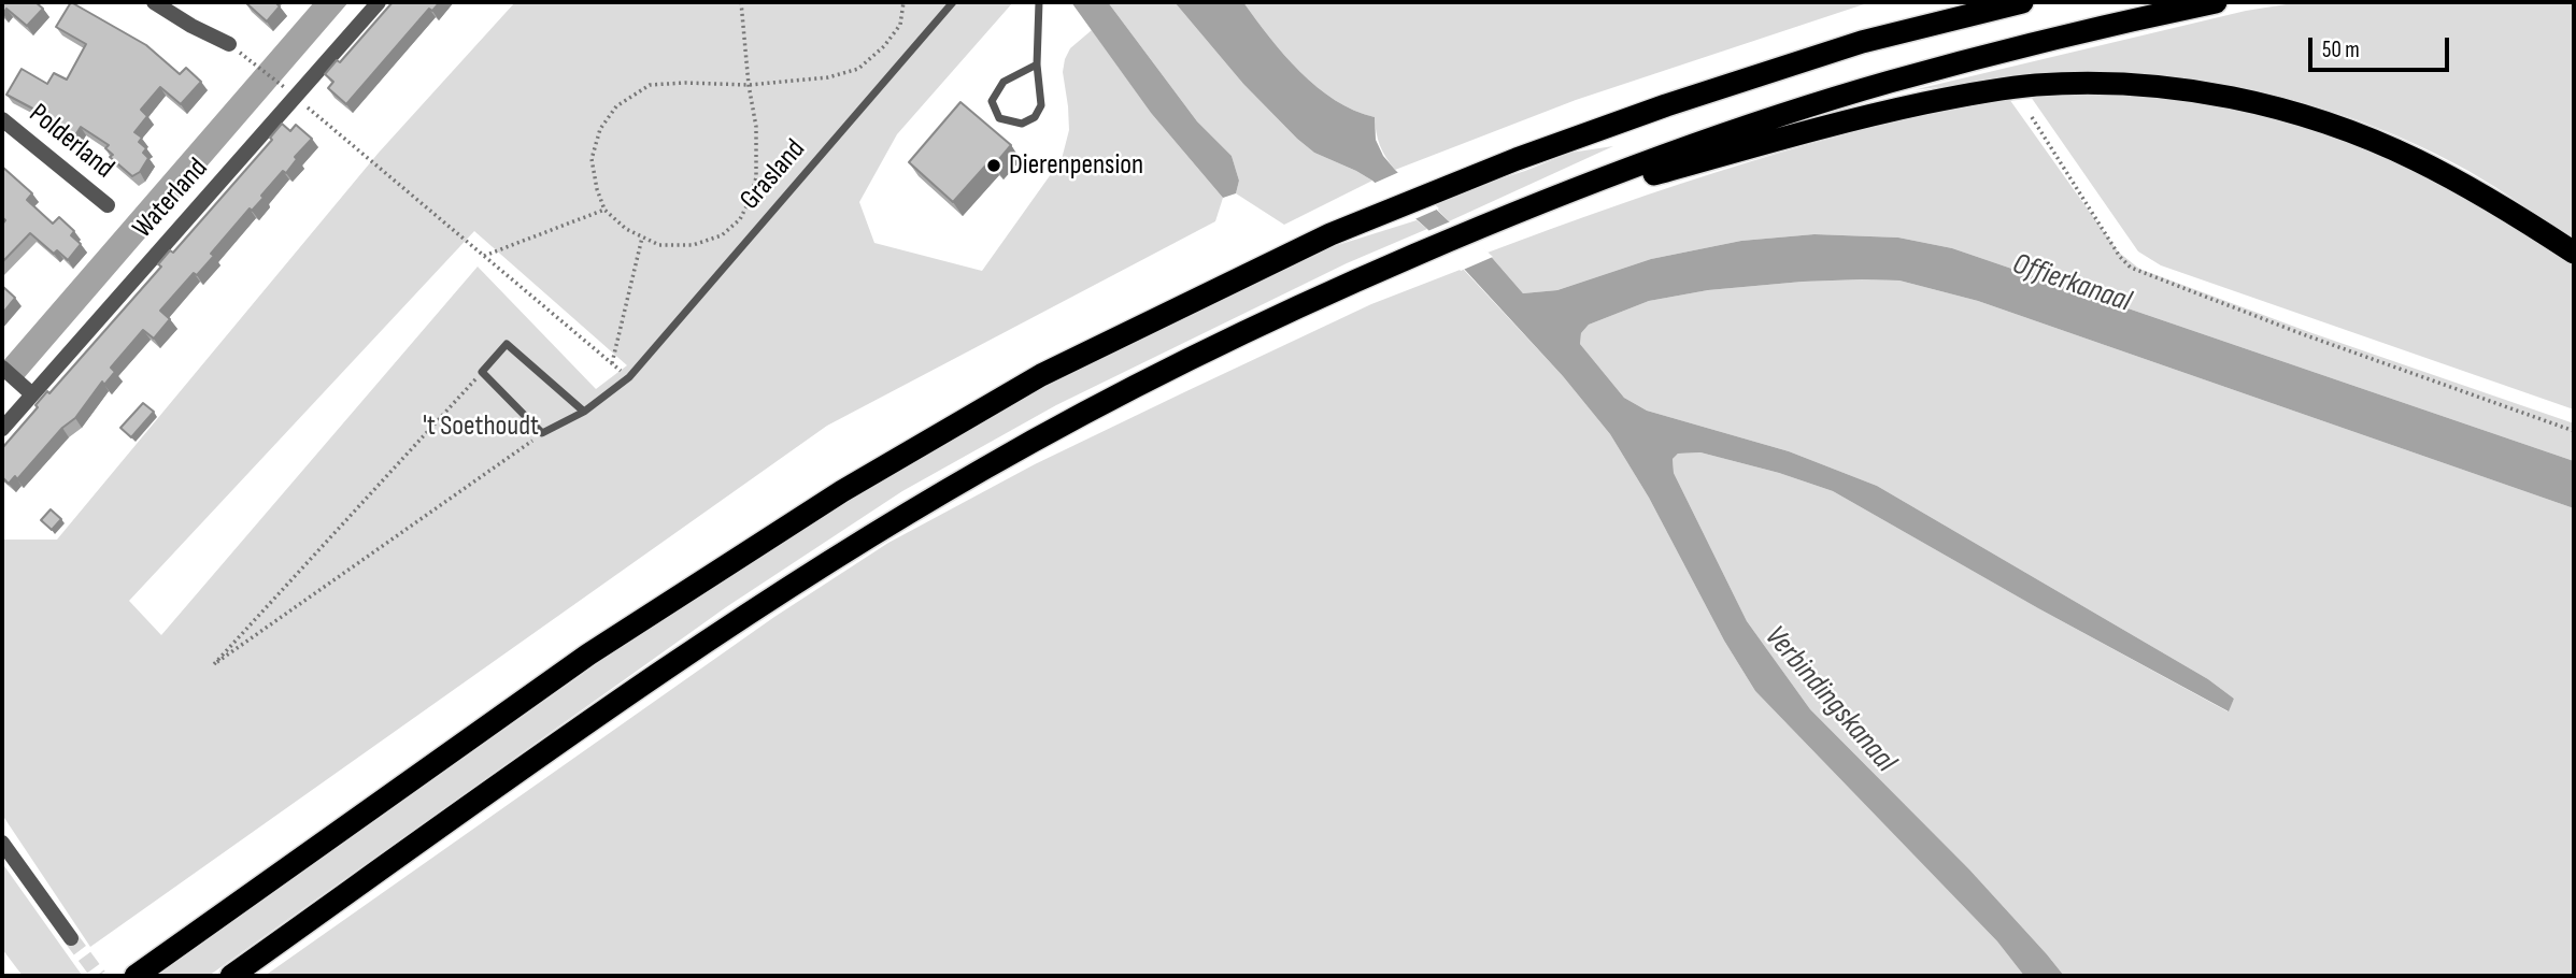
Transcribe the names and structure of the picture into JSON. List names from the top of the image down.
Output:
{
  "streets": {
    "street": ["Polderland", "Waterland"],
    "lane": ["Grasland"]
  },
  "water": ["Offierkanaal", "Verbindingskanaal"],
  "parks": ["'t Soethoudt"],
  "places": ["Dierenpension"],
  "scale_bar": "50 m"
}
